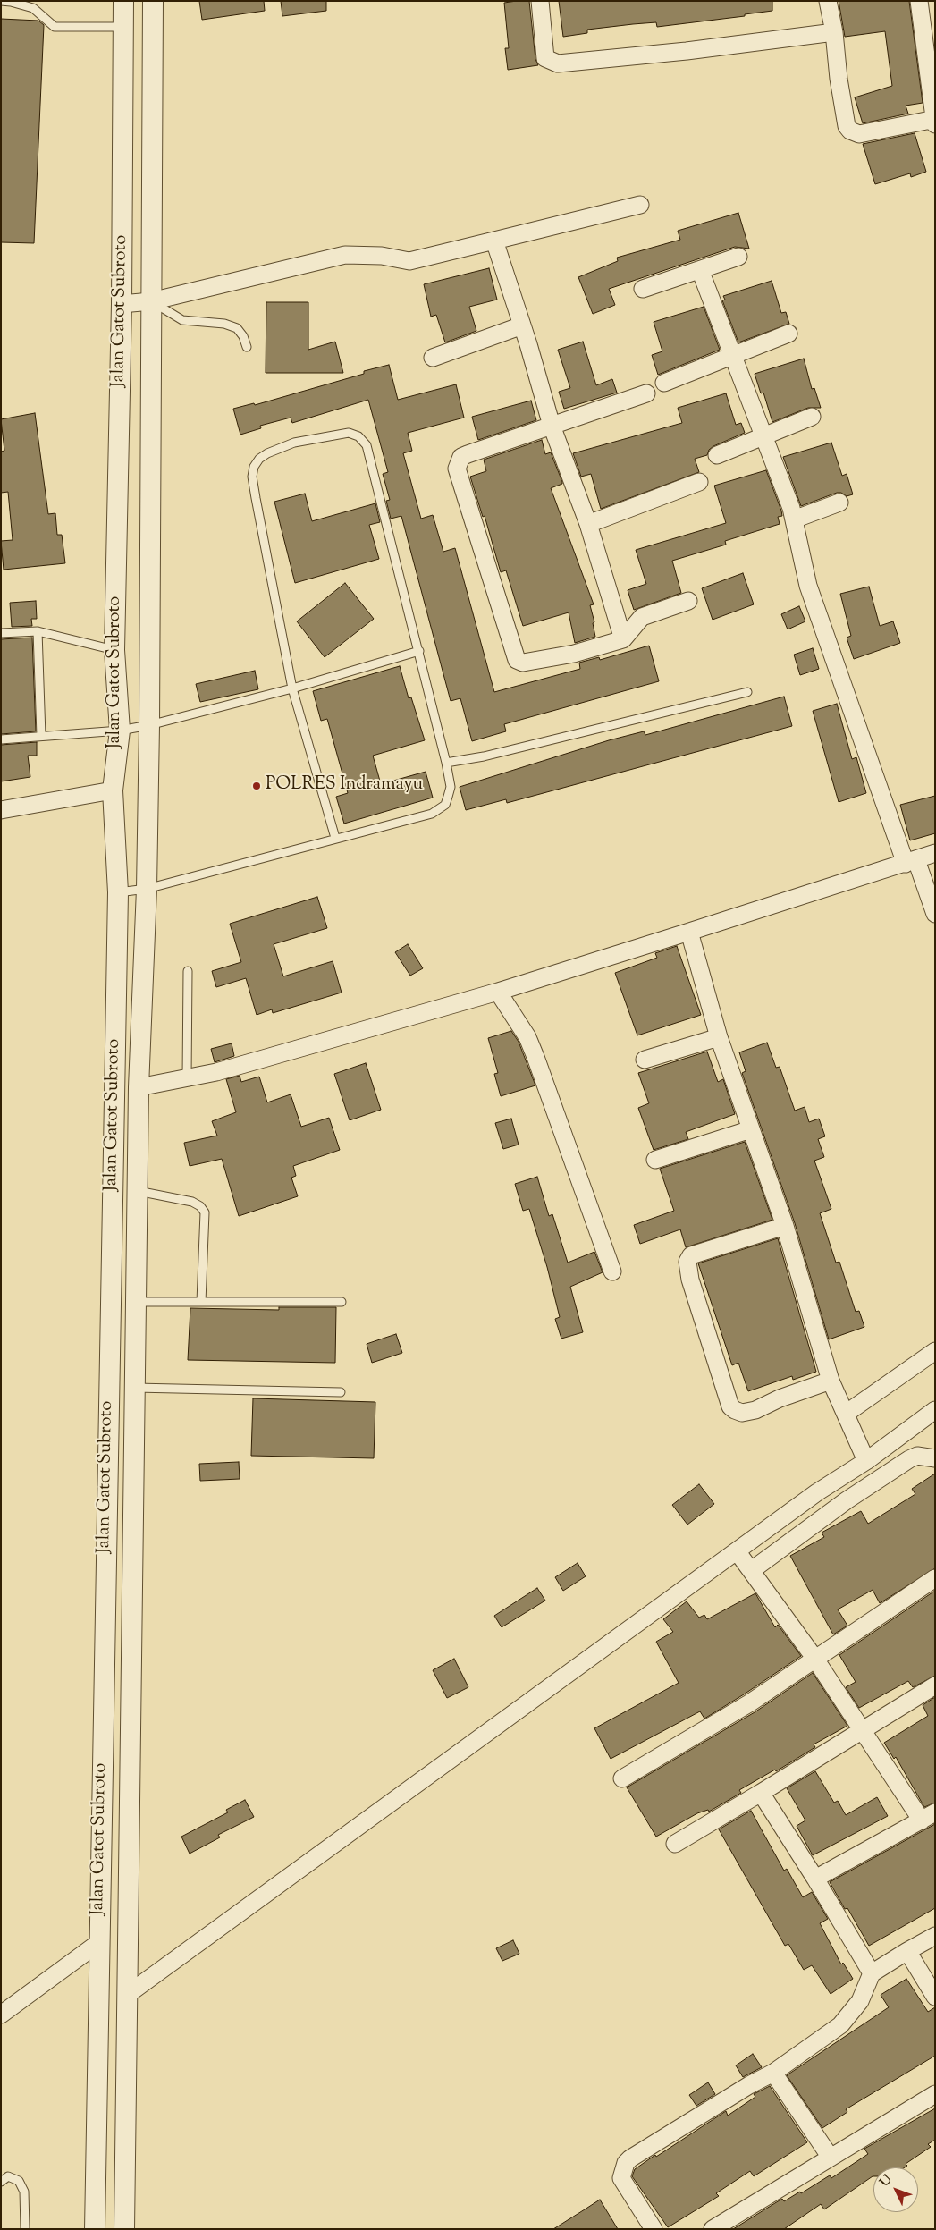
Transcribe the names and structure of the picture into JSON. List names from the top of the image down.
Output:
{
  "streets": {
    "street": ["Jalan Gatot Subroto"]
  },
  "places": ["POLRES Indramayu"],
  "north": "top left"
}
